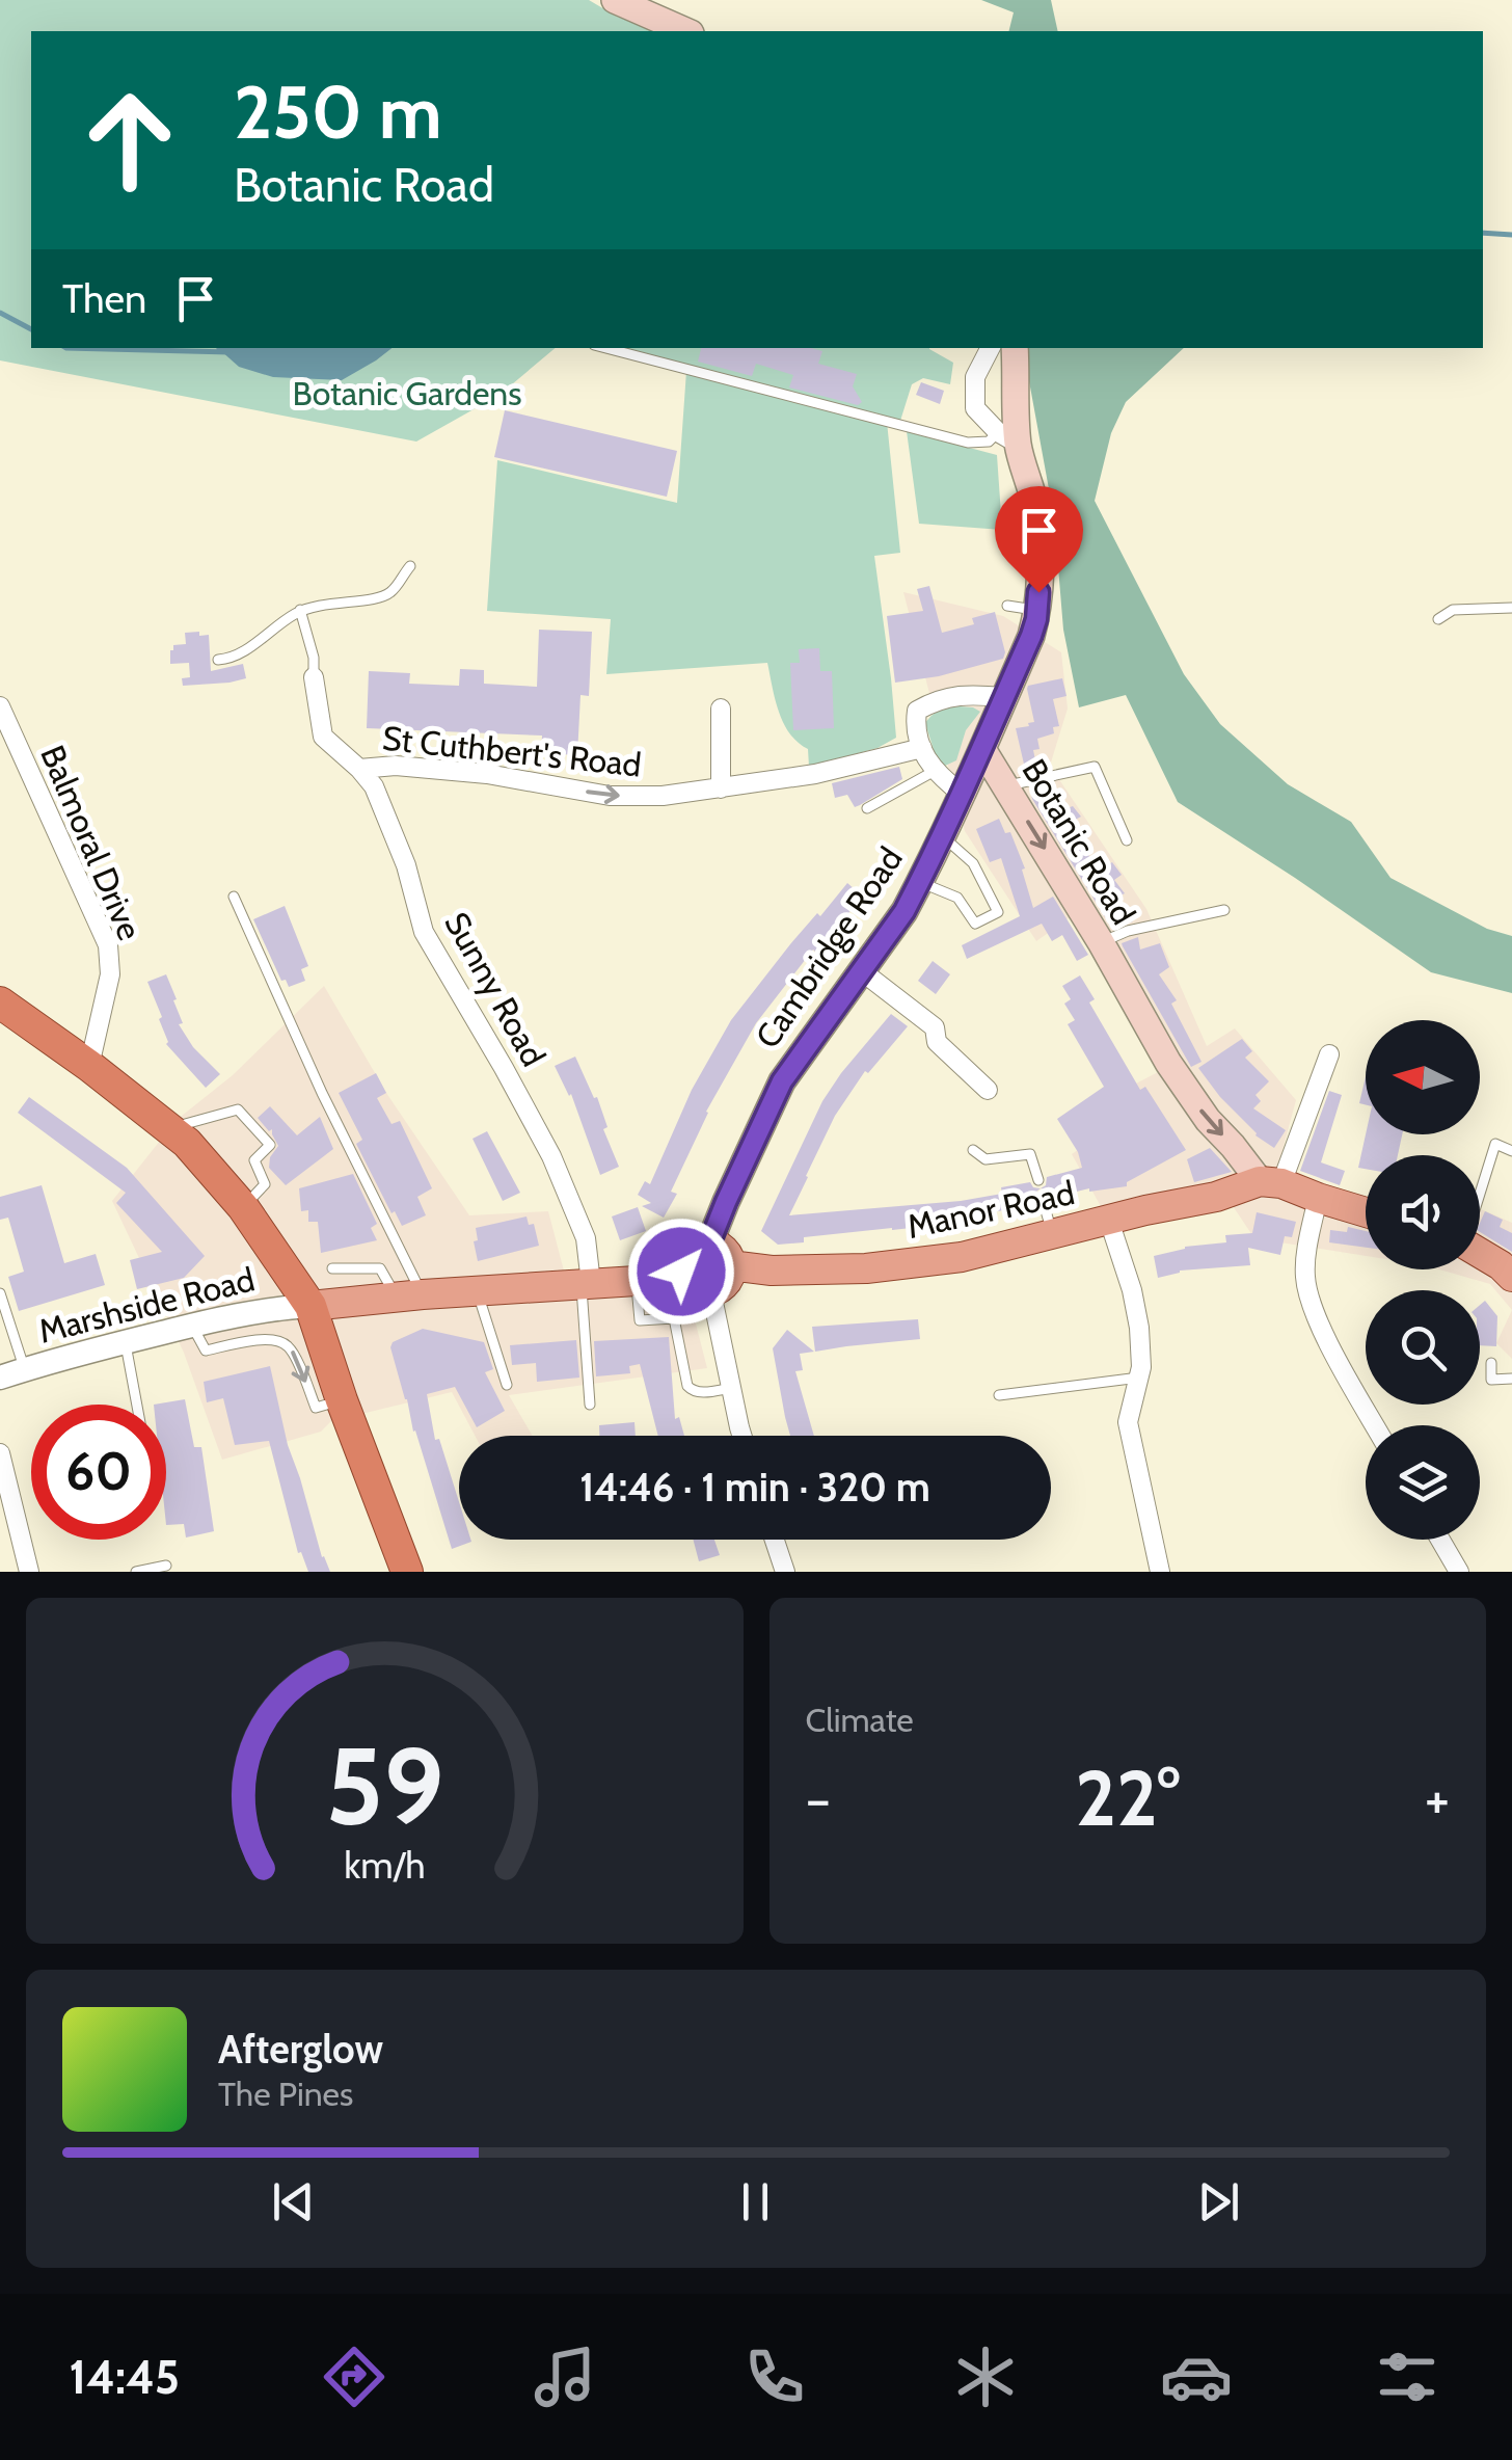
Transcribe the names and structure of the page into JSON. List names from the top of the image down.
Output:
{
  "streets": {
    "main road": ["Botanic Road", "Cambridge Road", "Manor Road"],
    "street": [
      "St Cuthbert's Road",
      "Balmoral Drive",
      "Sunny Road",
      "Marshside Road"
    ]
  },
  "crossings": [
    ["St Cuthbert's Road", "Sunny Road"],
    ["Botanic Road", "Cambridge Road"],
    ["Botanic Road", "Manor Road"],
    ["Cambridge Road", "Manor Road"]
  ],
  "one_way": ["St Cuthbert's Road"],
  "parks": ["Botanic Gardens"],
  "north": "left",
  "page": {
    "turn": ["250 m", "Botanic Road"],
    "then": "Then",
    "limit": "60",
    "trip": "14:46 · 1 min · 320 m",
    "tile": "Climate",
    "heat": ["−", "22°", "+"],
    "song": ["Afterglow", "The Pines"],
    "tabs": "14:45",
    "gauge": ["59", "km/h"]
  }
}
